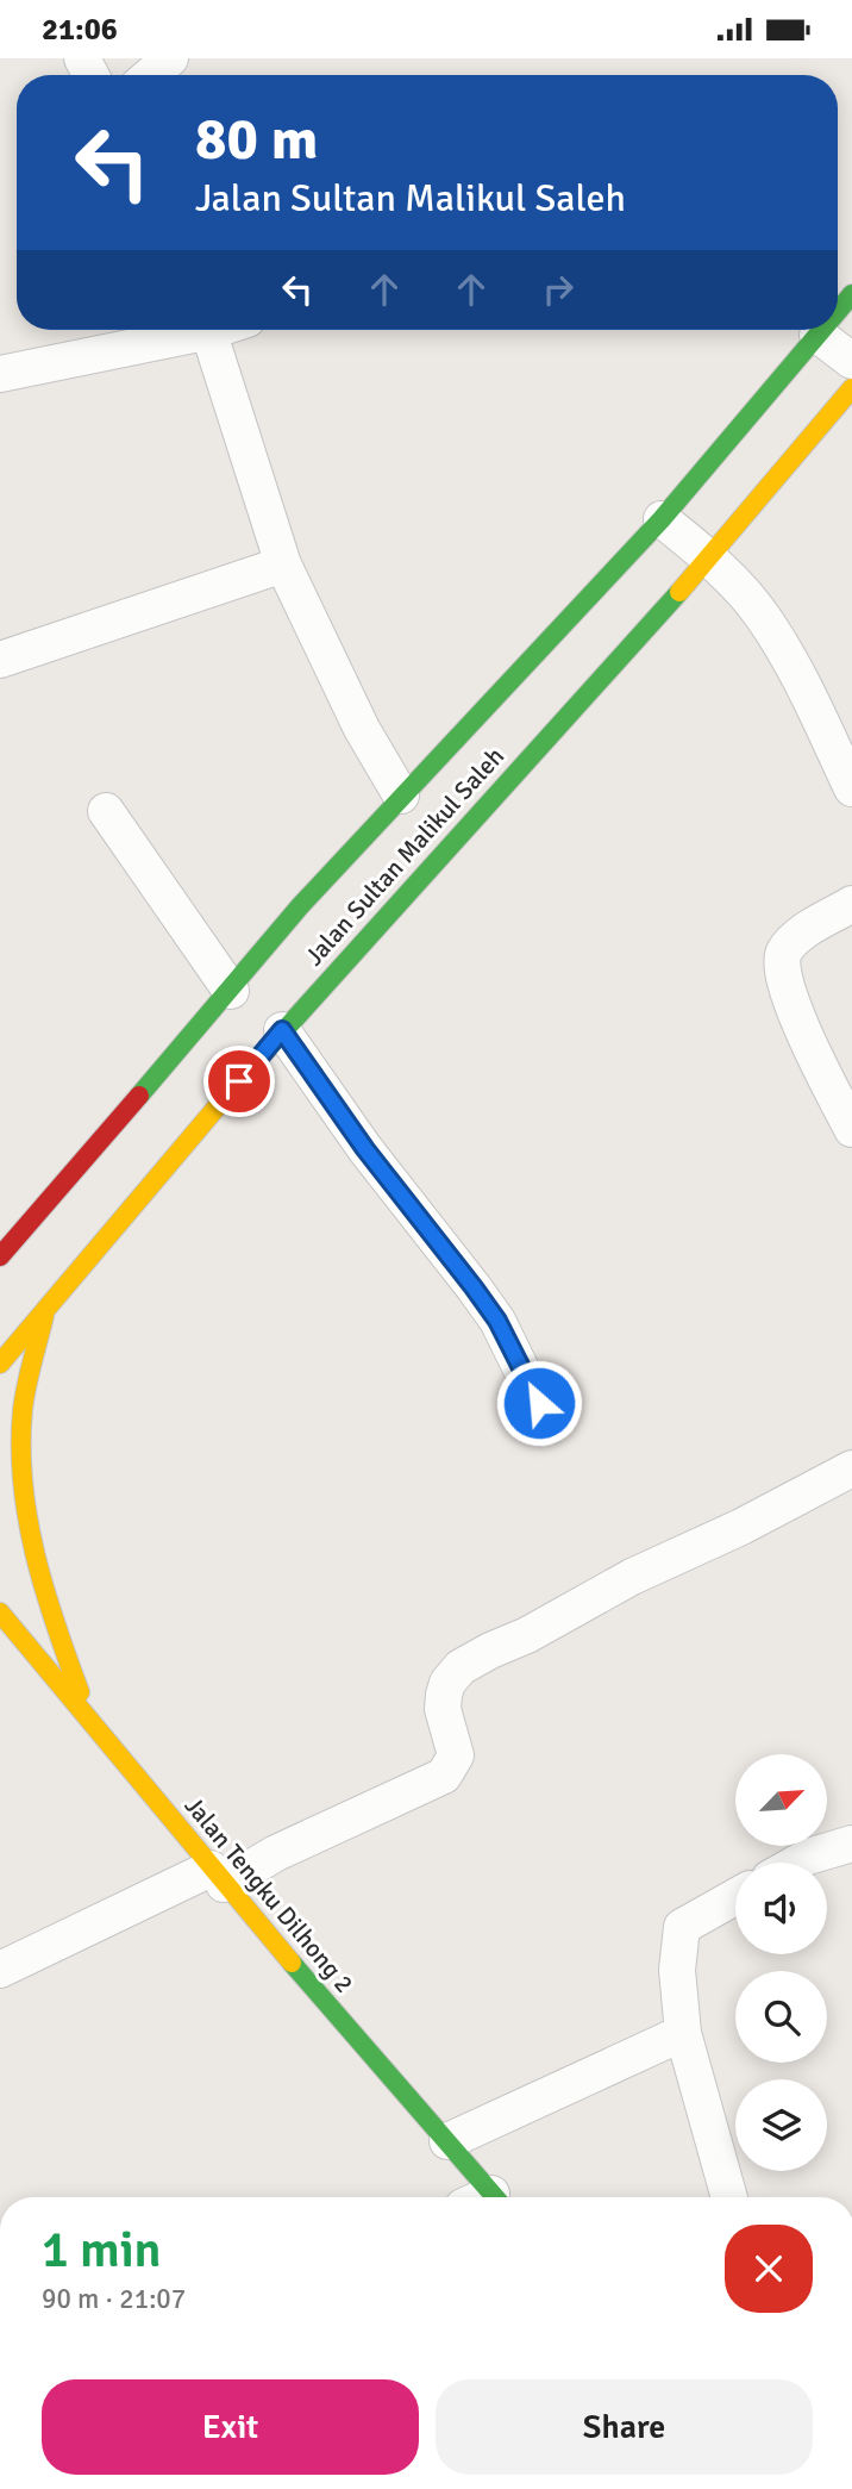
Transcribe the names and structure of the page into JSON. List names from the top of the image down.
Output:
{
  "streets": {
    "main road": ["Jalan Sultan Malikul Saleh", "Jalan Tengku Dilhong 2"]
  },
  "north": "top right",
  "page": {
    "status": "21:06",
    "turn": ["80 m", "Jalan Sultan Malikul Saleh"],
    "heading": ["1 min", "90 m · 21:07"],
    "buttons": ["Exit", "Share"]
  }
}
